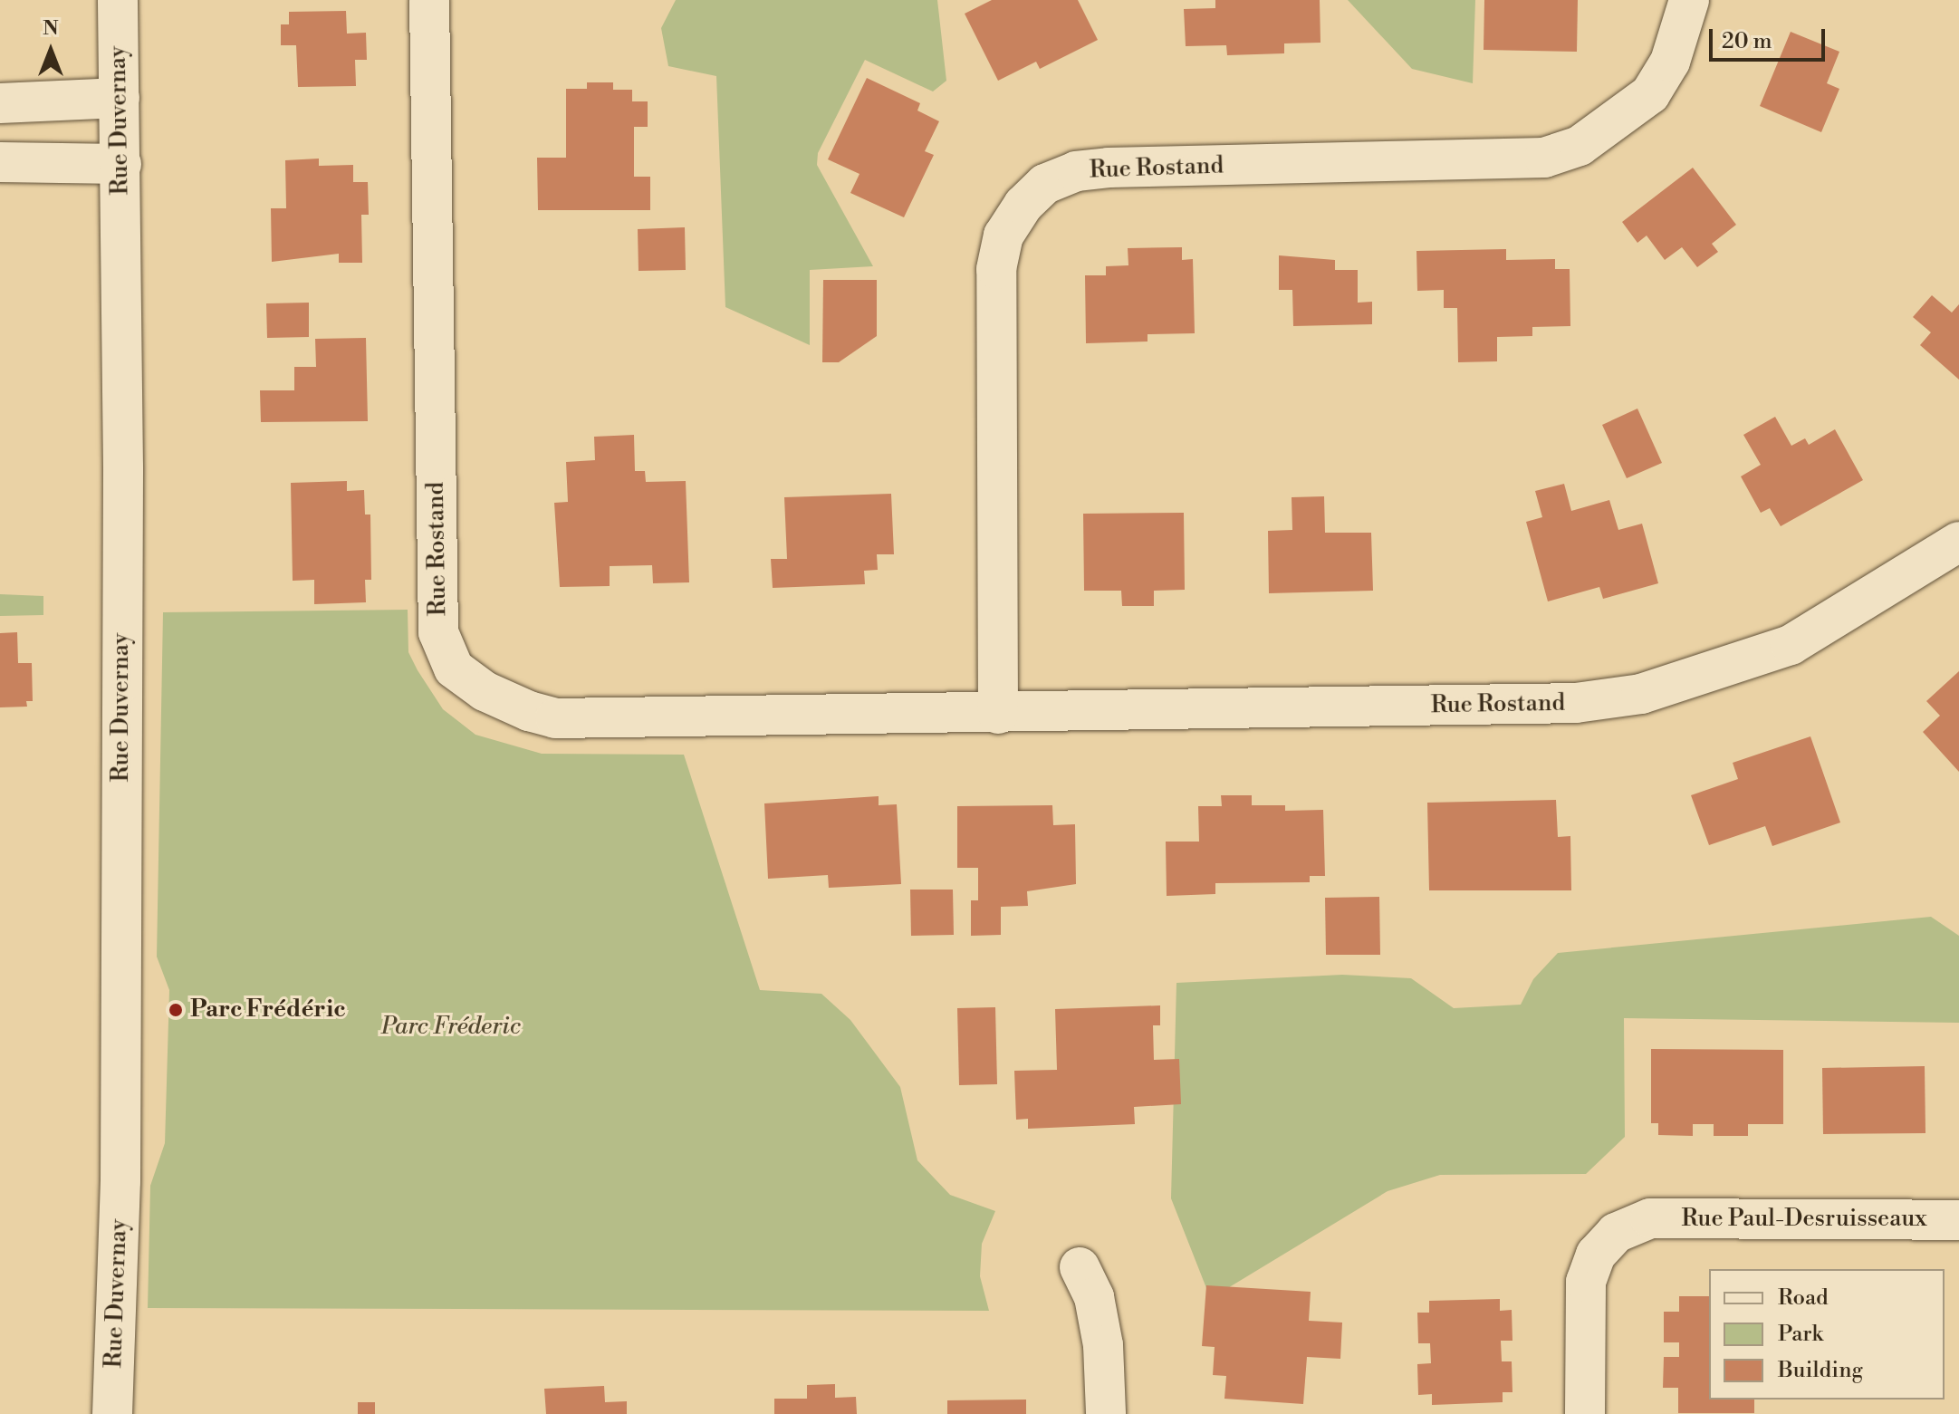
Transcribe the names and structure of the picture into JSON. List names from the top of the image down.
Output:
{
  "streets": {
    "street": ["Rue Duvernay", "Rue Rostand", "Rue Paul-Desruisseaux"]
  },
  "parks": ["Parc Fréderic"],
  "places": ["Parc Frédéric"],
  "legend": ["Road", "Park", "Building"],
  "scale_bar": "20 m",
  "north": "top"
}
